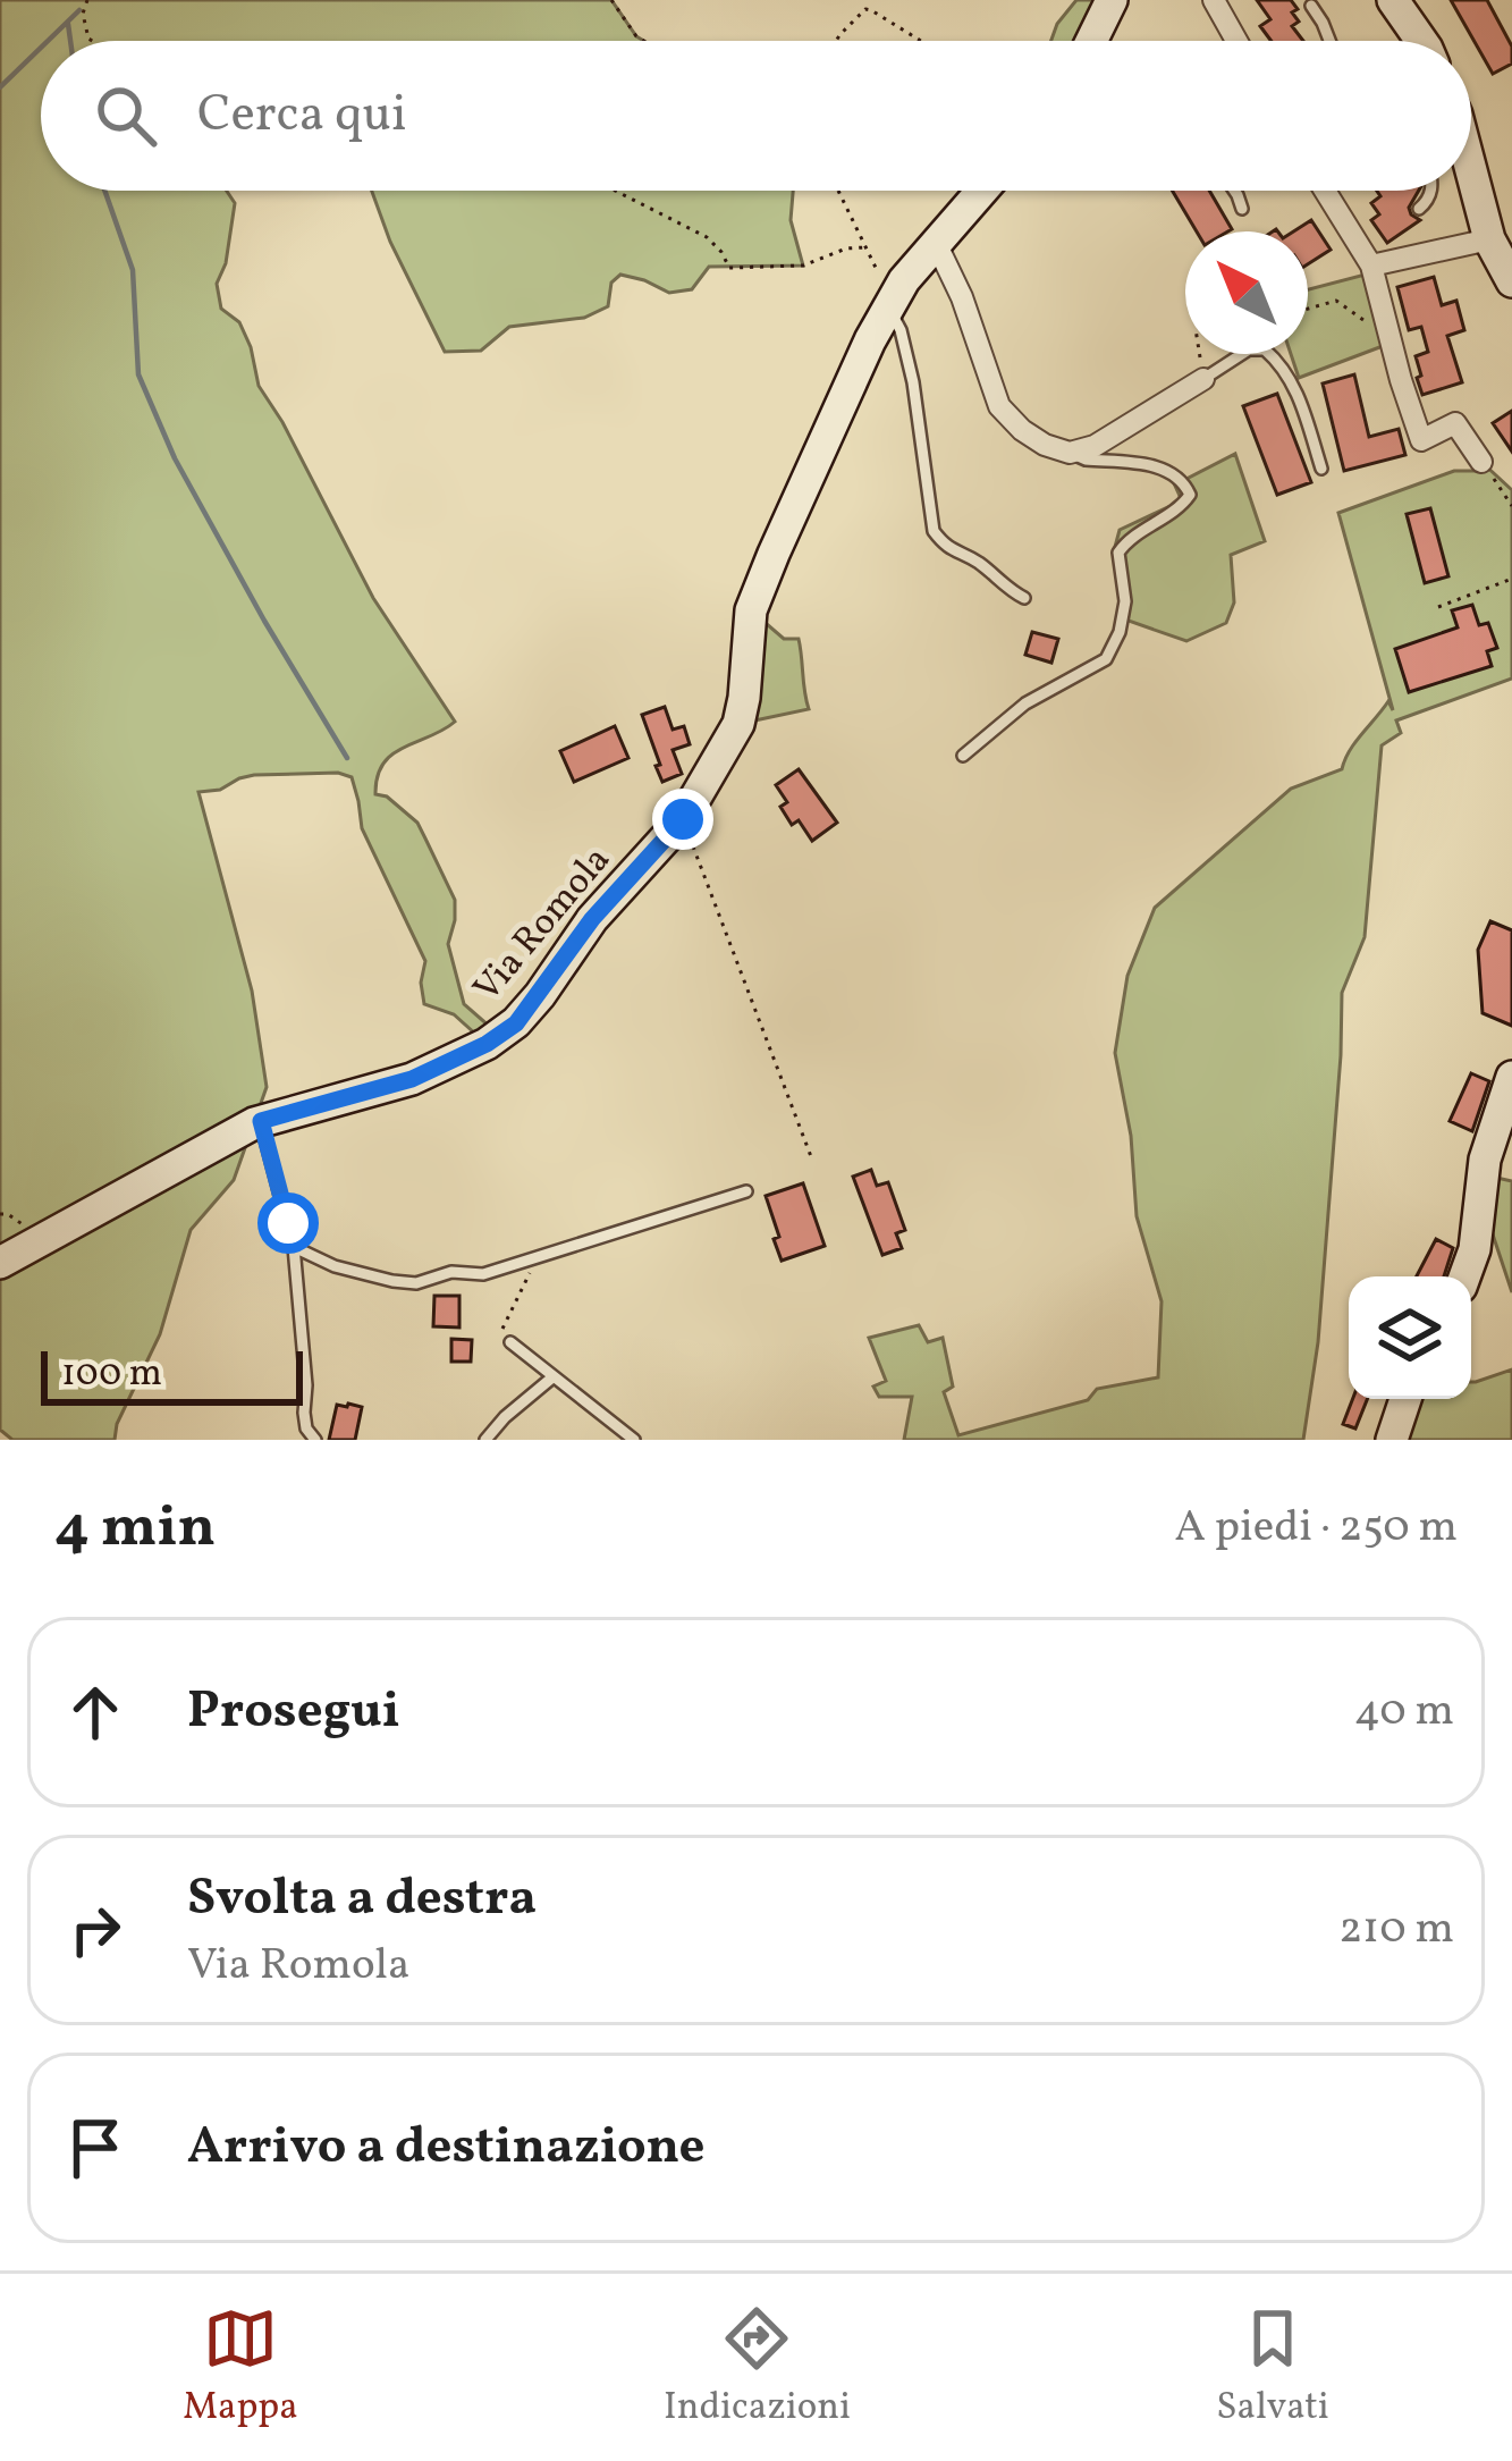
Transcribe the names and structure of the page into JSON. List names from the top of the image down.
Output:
{
  "streets": {
    "street": ["Via Romola"]
  },
  "scale_bar": "100 m",
  "north": "top left",
  "page": {
    "search": "Cerca qui",
    "scale": "100 m",
    "heading": ["4 min", "A piedi · 250 m"],
    "list": [
      ["Prosegui", "40 m"],
      ["Svolta a destra", "Via Romola", "210 m"],
      "Arrivo a destinazione"
    ],
    "nav": ["Mappa", "Indicazioni", "Salvati"]
  }
}
